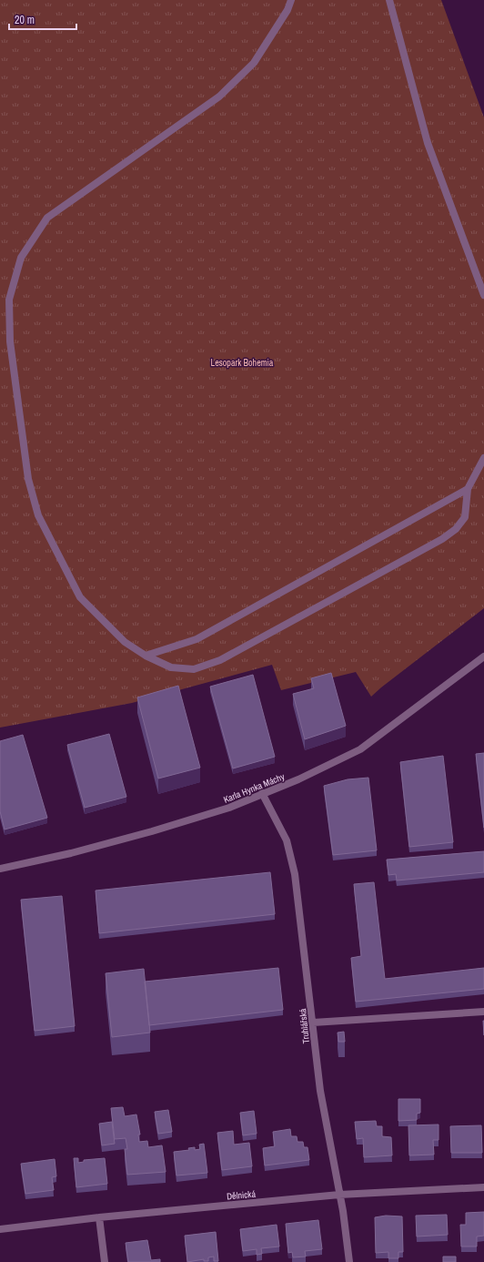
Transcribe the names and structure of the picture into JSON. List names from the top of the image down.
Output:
{
  "streets": {
    "street": ["Karla Hynka Máchy", "Truhlářská", "Dělnická"]
  },
  "crossings": [
    ["Karla Hynka Máchy", "Truhlářská"],
    ["Truhlářská", "Dělnická"]
  ],
  "parks": ["Lesopark Bohemia"],
  "scale_bar": "20 m"
}
